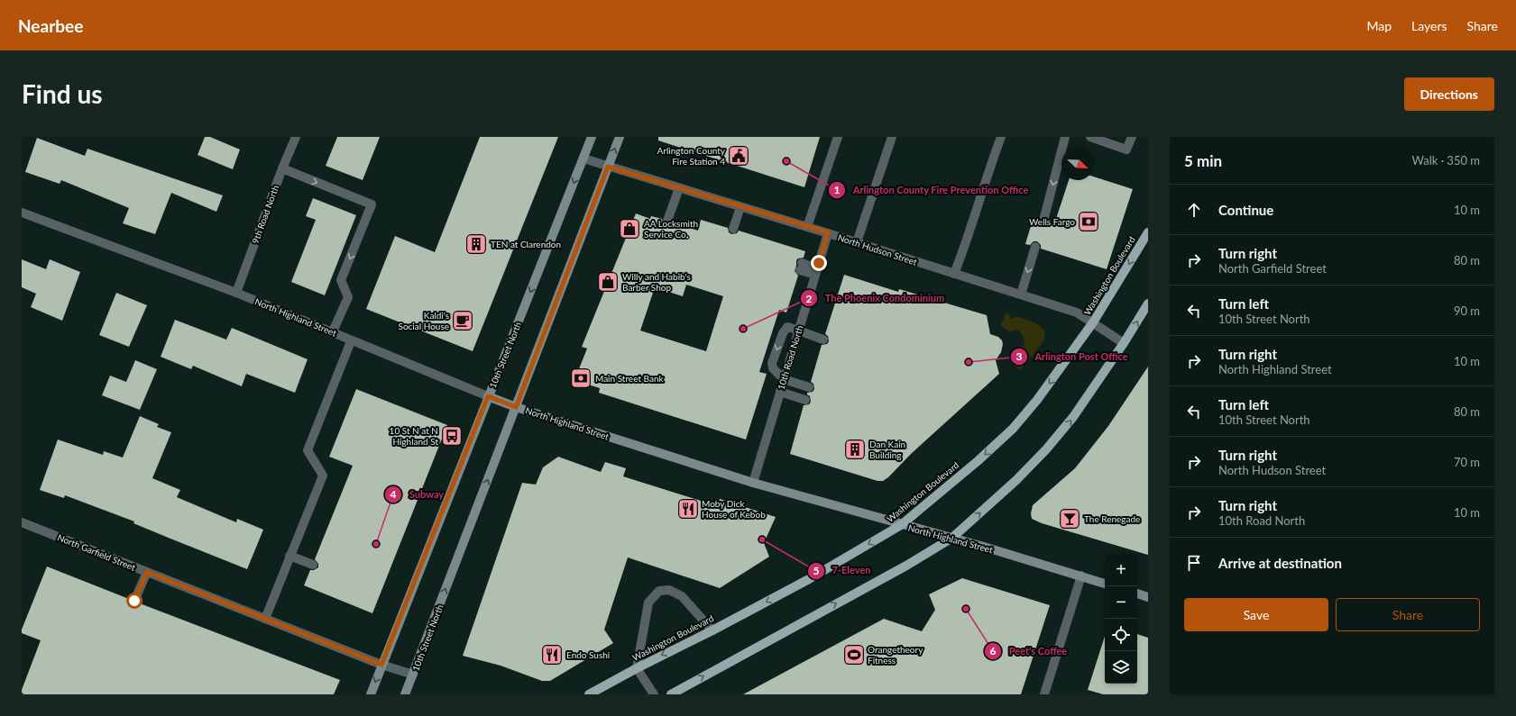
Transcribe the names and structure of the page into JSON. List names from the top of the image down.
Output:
{
  "streets": {
    "main road": ["Washington Boulevard", "North Highland Street", "10th Street North"],
    "street": [
      "9th Road North",
      "North Hudson Street",
      "10th Road North",
      "North Garfield Street"
    ]
  },
  "crossings": [
    ["9th Road North", "North Highland Street"],
    ["North Hudson Street", "Washington Boulevard"],
    ["North Hudson Street", "10th Street North"],
    ["North Hudson Street", "10th Road North"],
    ["Washington Boulevard", "North Highland Street"],
    ["North Highland Street", "10th Street North"],
    ["North Highland Street", "10th Road North"],
    ["10th Street North", "North Garfield Street"]
  ],
  "places": {
    "public building": ["Arlington County Fire Station 4"],
    "other": [
      "Arlington County Fire Prevention Office",
      "The Phoenix Condominium",
      "Arlington Post Office",
      "7-Eleven",
      "Subway",
      "Peet's Coffee"
    ],
    "bank": ["Wells Fargo", "Main Street Bank"],
    "shop": ["AA Locksmith Service Co.", "Willy and Habib's Barber Shop"],
    "building": ["TEN at Clarendon", "Dan Kain Building"],
    "cafe": ["Kaldi's Social House"],
    "bus stop": ["10 St N at N Highland St"],
    "restaurant": ["Moby Dick House of Kebob", "Endo Sushi"],
    "bar": ["The Renegade"],
    "sports": ["Orangetheory Fitness"]
  },
  "north": "bottom right",
  "page": {
    "header": "Nearbee",
    "nav": ["Map", "Layers", "Share"],
    "buttons": [
      "Directions",
      ["Save", "Share"]
    ],
    "title": "Find us",
    "heading": ["5 min", "Walk · 350 m"],
    "list": [
      ["Continue", "10 m"],
      ["Turn right", "North Garfield Street", "80 m"],
      ["Turn left", "10th Street North", "90 m"],
      ["Turn right", "North Highland Street", "10 m"],
      ["Turn left", "10th Street North", "80 m"],
      ["Turn right", "North Hudson Street", "70 m"],
      ["Turn right", "10th Road North", "10 m"],
      "Arrive at destination"
    ],
    "map_buttons": ["+", "−"]
  }
}
